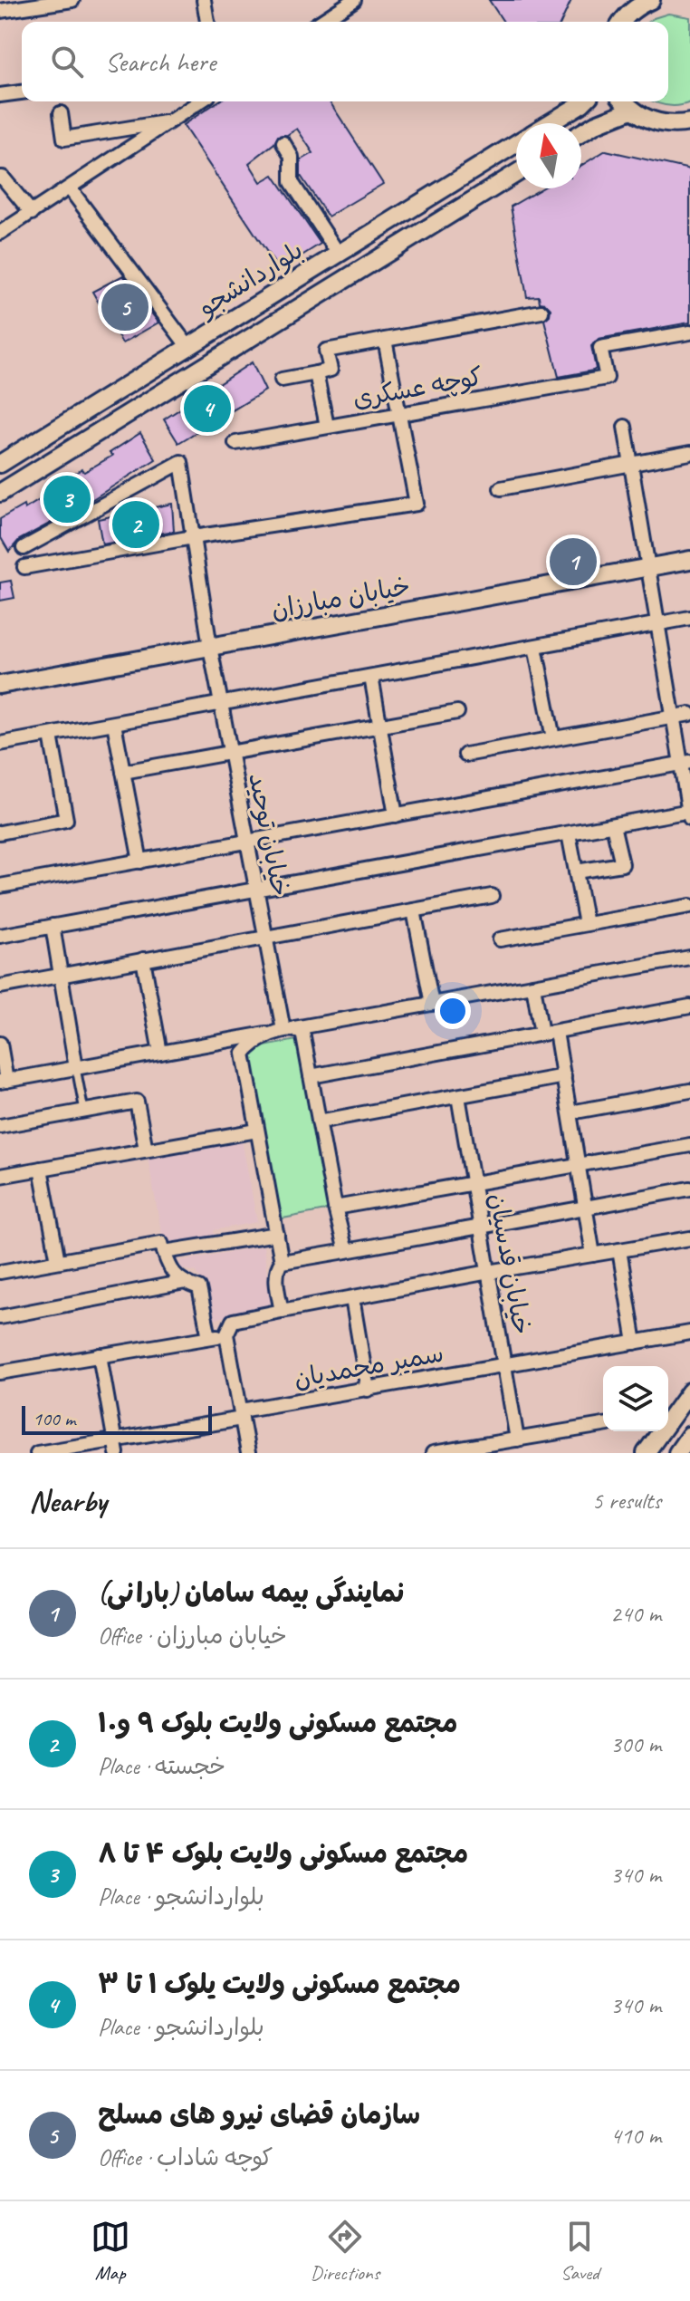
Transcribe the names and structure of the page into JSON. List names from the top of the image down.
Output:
{
  "streets": {
    "main road": ["بلواردانشجو", "خیابان مبارزان"],
    "street": [
      "کوچه عسکری",
      "خیابان توحید",
      "خیابان قدسیان",
      "سمیر محمدیان"
    ]
  },
  "crossings": [
    ["خیابان مبارزان", "خیابان توحید"],
    ["خیابان قدسیان", "سمیر محمدیان"]
  ],
  "scale_bar": "100 m",
  "north": "top",
  "page": {
    "search": "Search here",
    "pins": [
      "5",
      "4",
      "3",
      "2",
      "1"
    ],
    "scale": "100 m",
    "heading": ["Nearby", "5 results"],
    "list": [
      {
        "mark": "1",
        "name": "نمایندگی بیمه سامان (بارانی)",
        "note": "Office · خیابان مبارزان",
        "value": "240 m"
      },
      {
        "mark": "2",
        "name": "مجتمع مسکونی ولایت بلوک ۹ و۱۰",
        "note": "Place · خجسته",
        "value": "300 m"
      },
      {
        "mark": "3",
        "name": "مجتمع مسکونی ولایت بلوک ۴ تا ۸",
        "note": "Place · بلواردانشجو",
        "value": "340 m"
      },
      {
        "mark": "4",
        "name": "مجتمع مسکونی ولایت یلوک ۱ تا ۳",
        "note": "Place · بلواردانشجو",
        "value": "340 m"
      },
      {
        "mark": "5",
        "name": "سازمان قضای نیرو های مسلح",
        "note": "Office · کوچه شاداب",
        "value": "410 m"
      }
    ],
    "nav": ["Map", "Directions", "Saved"]
  }
}
